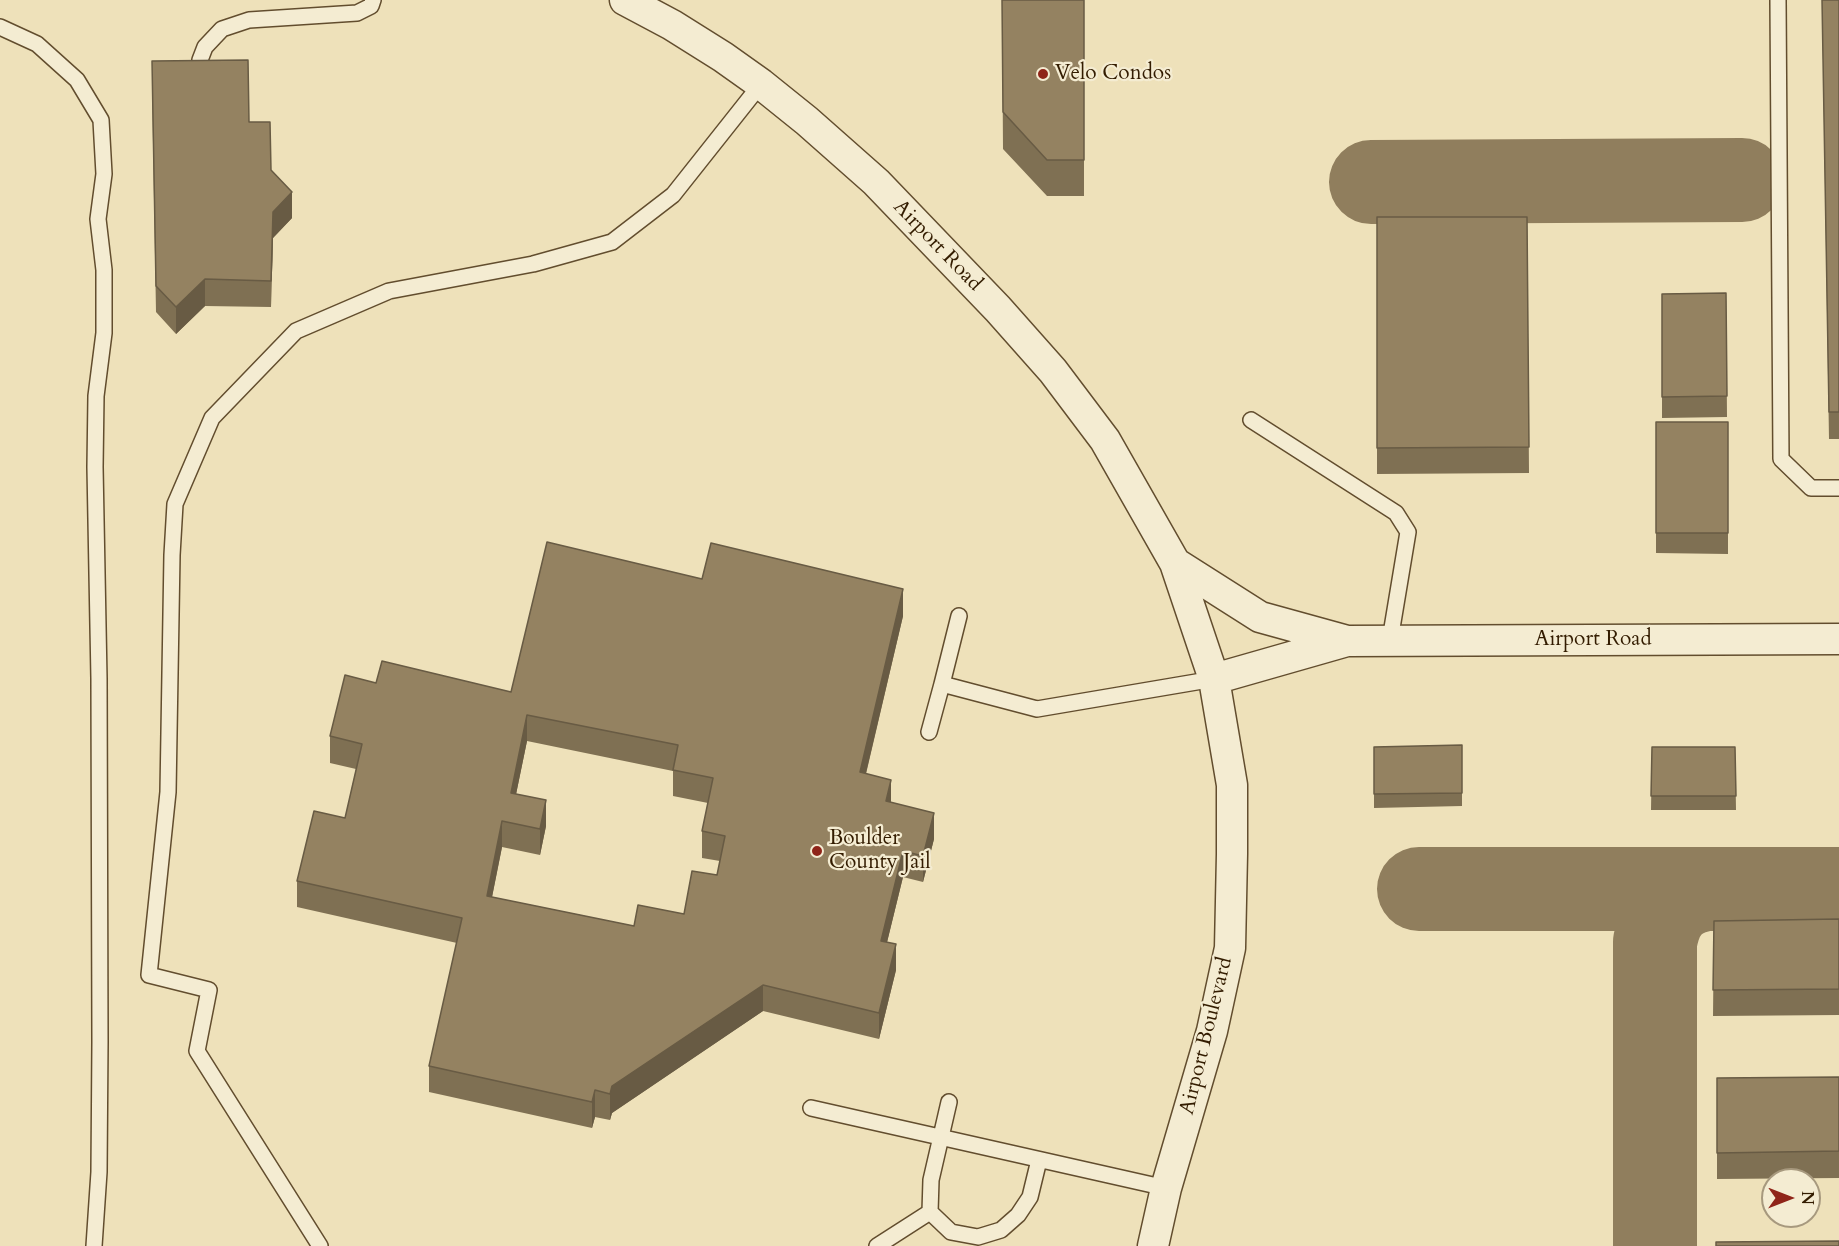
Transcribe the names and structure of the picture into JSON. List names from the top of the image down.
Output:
{
  "streets": {
    "street": ["Airport Road", "Airport Boulevard"]
  },
  "crossings": [
    ["Airport Road", "Airport Boulevard"]
  ],
  "places": ["Velo Condos", "Boulder County Jail"],
  "north": "right"
}
